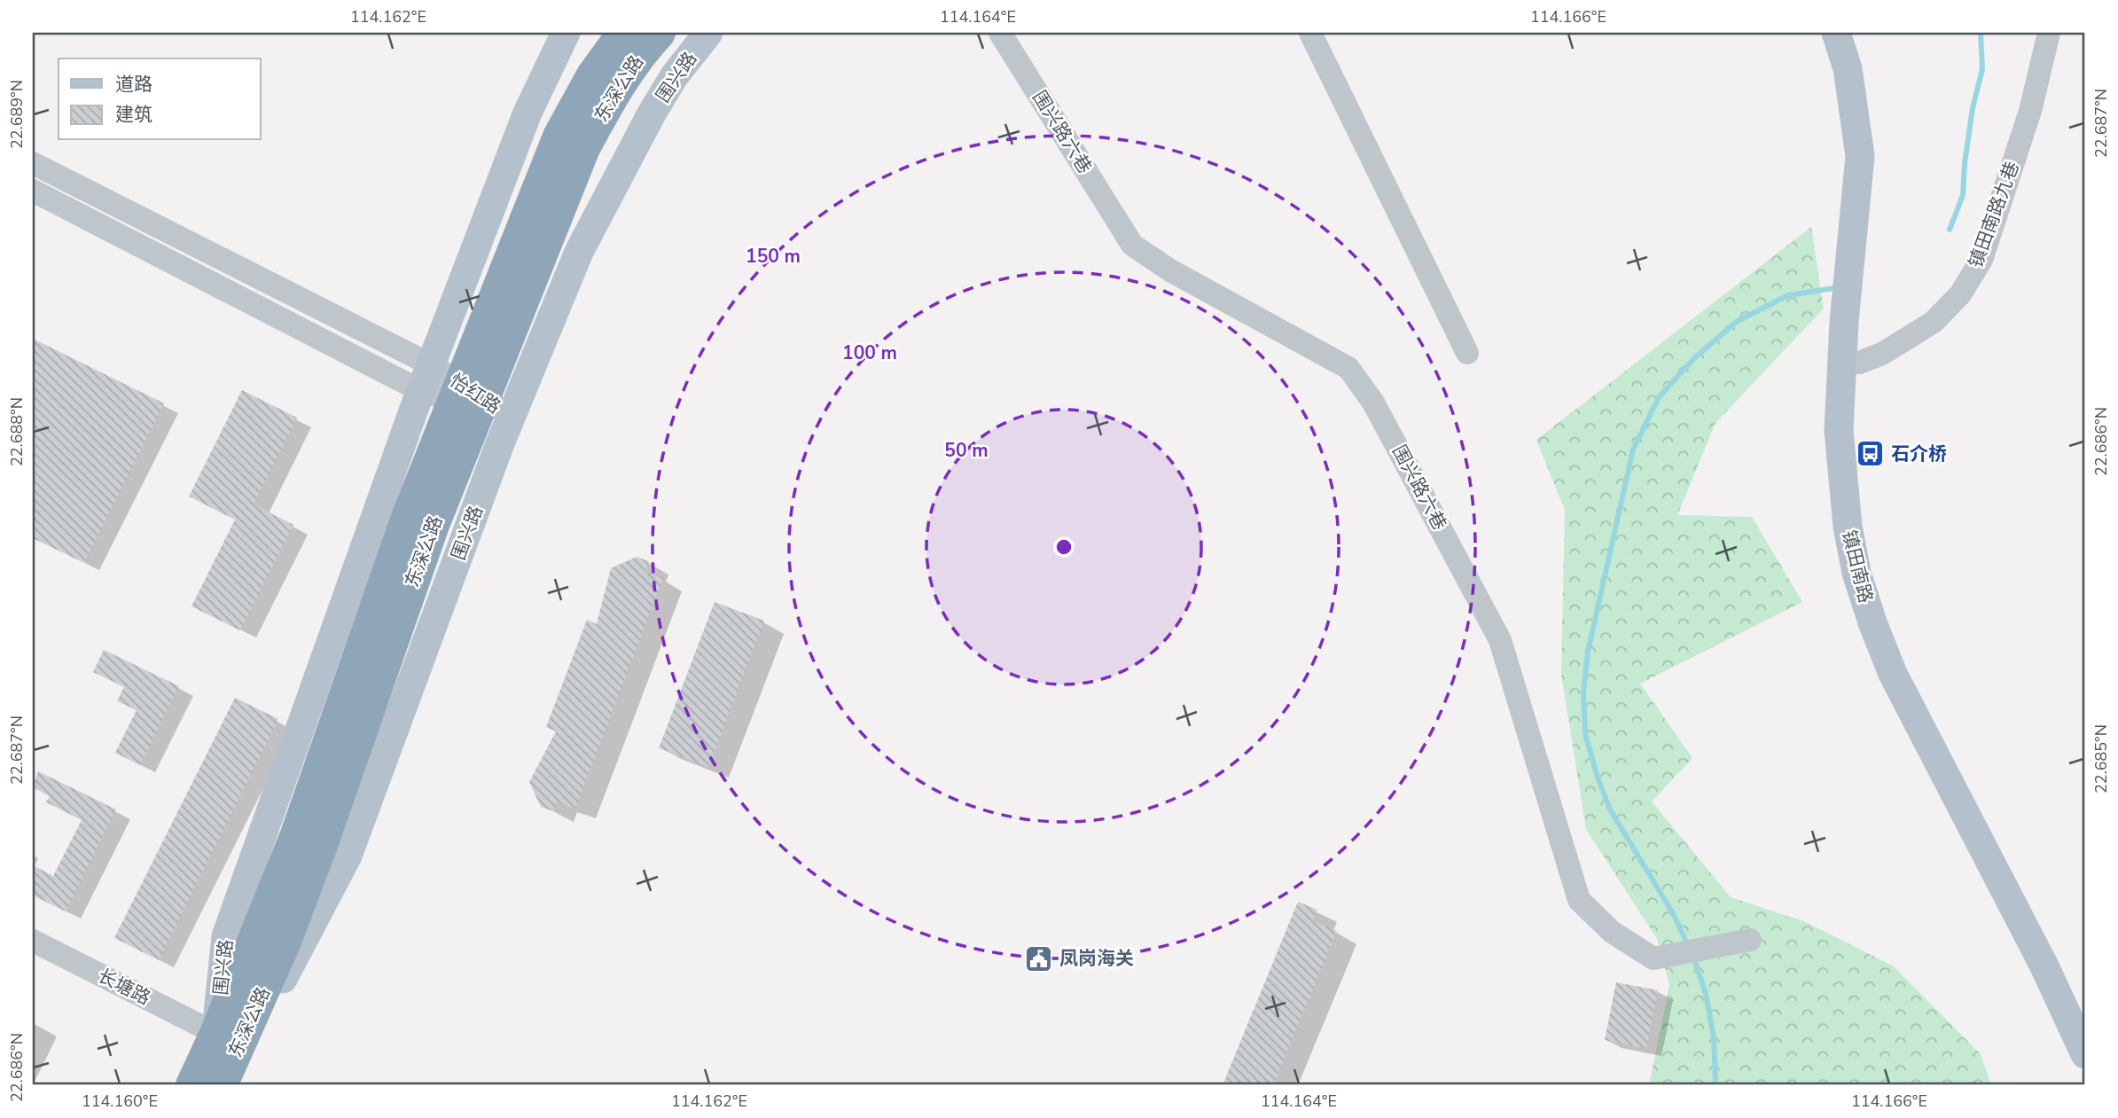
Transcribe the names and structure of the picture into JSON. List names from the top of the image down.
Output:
{
  "streets": {
    "highway": ["东深公路"],
    "main road": ["围兴路", "镇田南路"],
    "street": [
      "围兴路六巷",
      "镇田南路九巷",
      "怡红路",
      "长塘路"
    ]
  },
  "crossings": [
    ["围兴路", "东深公路"],
    ["围兴路", "怡红路"],
    ["围兴路", "长塘路"],
    ["东深公路", "长塘路"],
    ["镇田南路九巷", "镇田南路"]
  ],
  "places": {
    "bus stop": ["石介桥"],
    "public building": ["凤岗海关"]
  },
  "legend": ["道路", "建筑"],
  "coordinates": [
    "114.162°E",
    "114.164°E",
    "114.166°E",
    "22.689°N",
    "22.687°N",
    "22.688°N",
    "22.686°N",
    "22.685°N",
    "114.160°E"
  ],
  "rings": ["150 m", "100 m", "50 m"]
}
